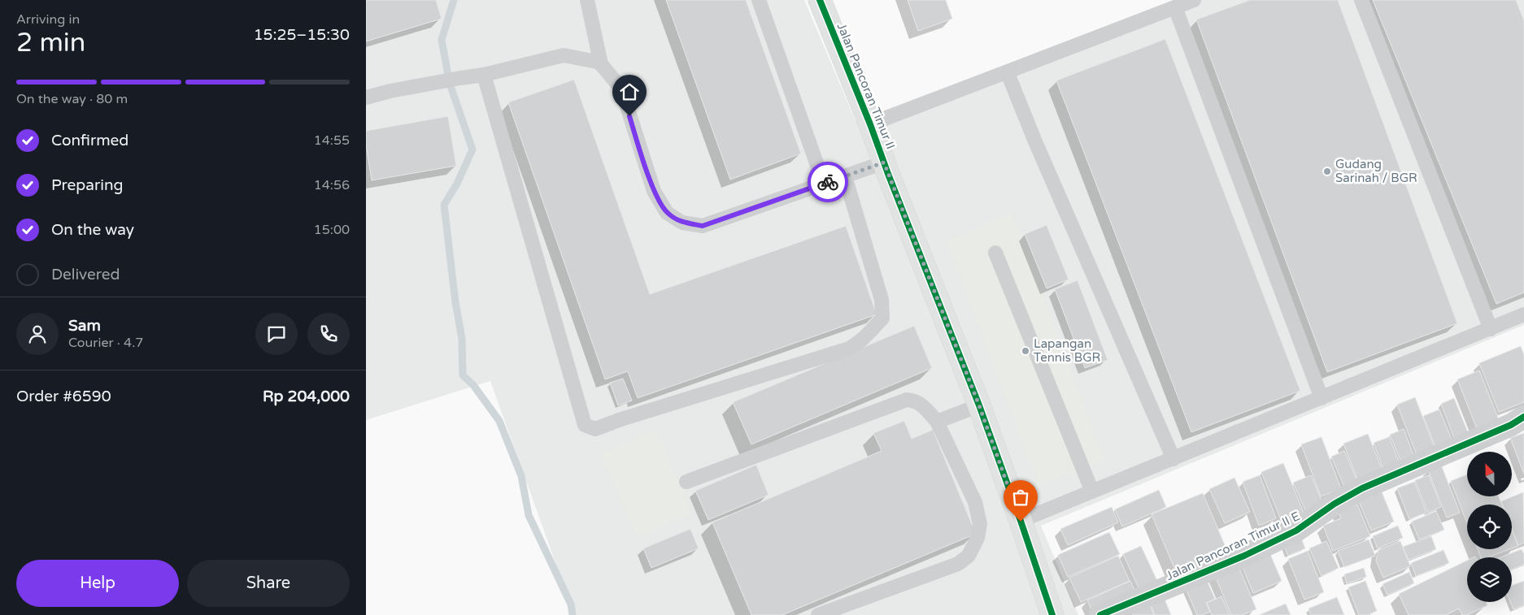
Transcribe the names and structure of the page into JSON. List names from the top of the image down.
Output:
{
  "streets": {
    "street": ["Jalan Pancoran Timur II", "Jalan Pancoran Timur II E"]
  },
  "places": ["Gudang Sarinah / BGR", "Lapangan Tennis BGR"],
  "north": "top",
  "page": {
    "heading": ["2 min", "Arriving in", "15:25–15:30"],
    "panel": [
      "Sam",
      "Courier · 4.7",
      "Order #6590",
      "Rp 204,000"
    ],
    "bar": "On the way · 80 m",
    "list": [
      ["Confirmed", "14:55"],
      ["Preparing", "14:56"],
      ["On the way", "15:00"],
      "Delivered"
    ],
    "buttons": ["Help", "Share"]
  }
}
